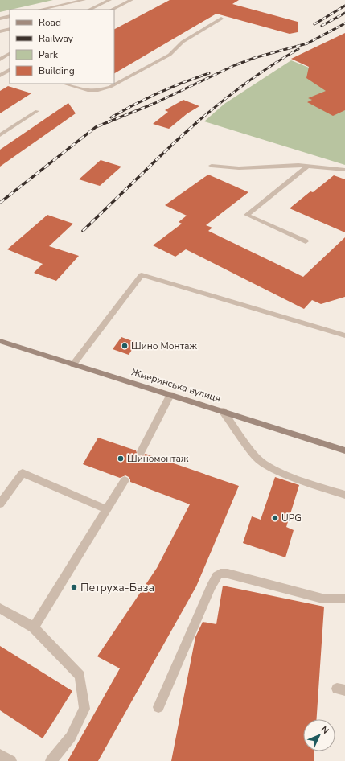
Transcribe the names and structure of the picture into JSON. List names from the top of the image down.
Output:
{
  "streets": {
    "main road": ["Жмеринська вулиця"]
  },
  "places": [
    "Шино Монтаж",
    "Шиномонтаж",
    "UPG",
    "Петруха-База"
  ],
  "legend": [
    "Road",
    "Railway",
    "Park",
    "Building"
  ],
  "north": "top right"
}
